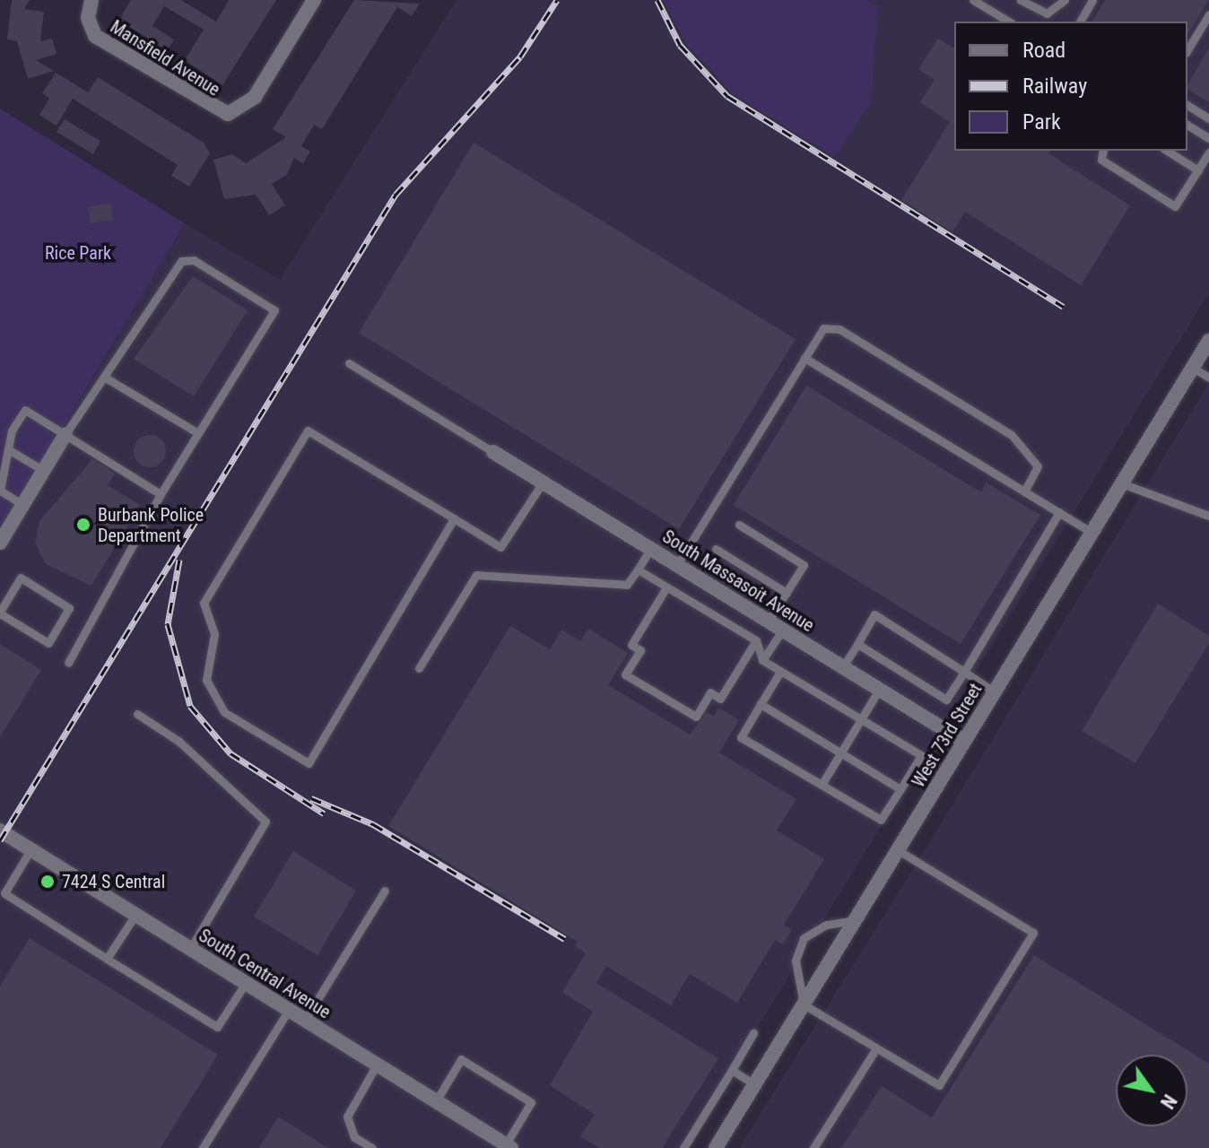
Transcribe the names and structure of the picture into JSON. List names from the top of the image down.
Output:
{
  "streets": {
    "street": [
      "Mansfield Avenue",
      "South Massasoit Avenue",
      "West 73rd Street",
      "South Central Avenue"
    ]
  },
  "crossings": [
    ["South Massasoit Avenue", "West 73rd Street"]
  ],
  "parks": ["Rice Park"],
  "places": ["Burbank Police Department", "7424 S Central"],
  "legend": ["Road", "Railway", "Park"],
  "north": "bottom right"
}
